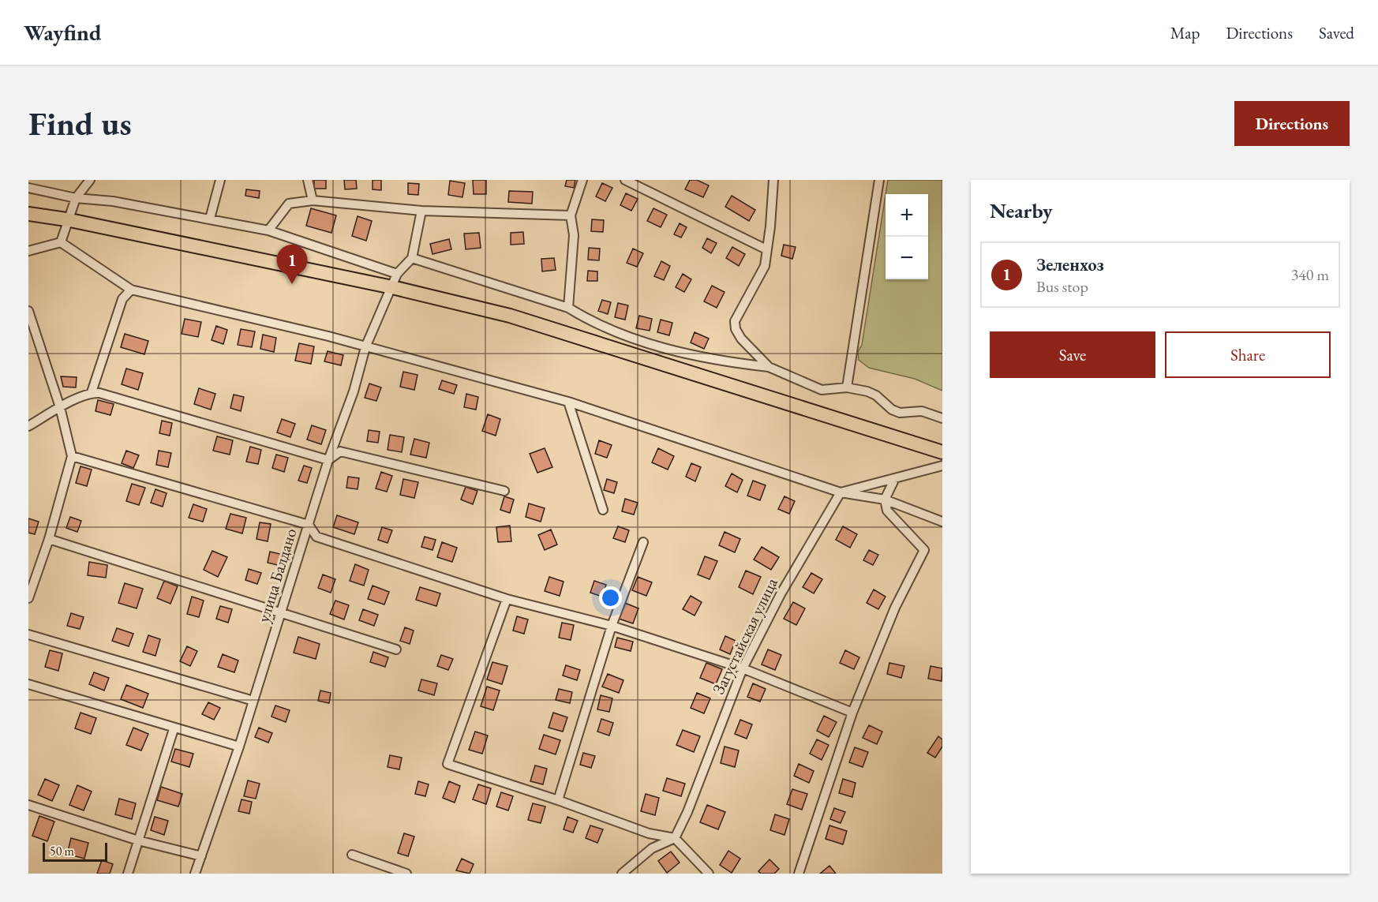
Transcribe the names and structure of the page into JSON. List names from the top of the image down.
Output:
{
  "streets": {
    "street": ["улица Балдано", "Загустайская улица"]
  },
  "scale_bar": "50 m",
  "page": {
    "header": "Wayfind",
    "nav": ["Map", "Directions", "Saved"],
    "buttons": [
      "Directions",
      ["Save", "Share"]
    ],
    "title": "Find us",
    "heading": "Nearby",
    "map_buttons": ["+", "−"],
    "list": [
      {
        "mark": "1",
        "name": "Зеленхоз",
        "note": "Bus stop",
        "value": "340 m"
      }
    ],
    "pins": "1",
    "scale": "50 m"
  }
}
